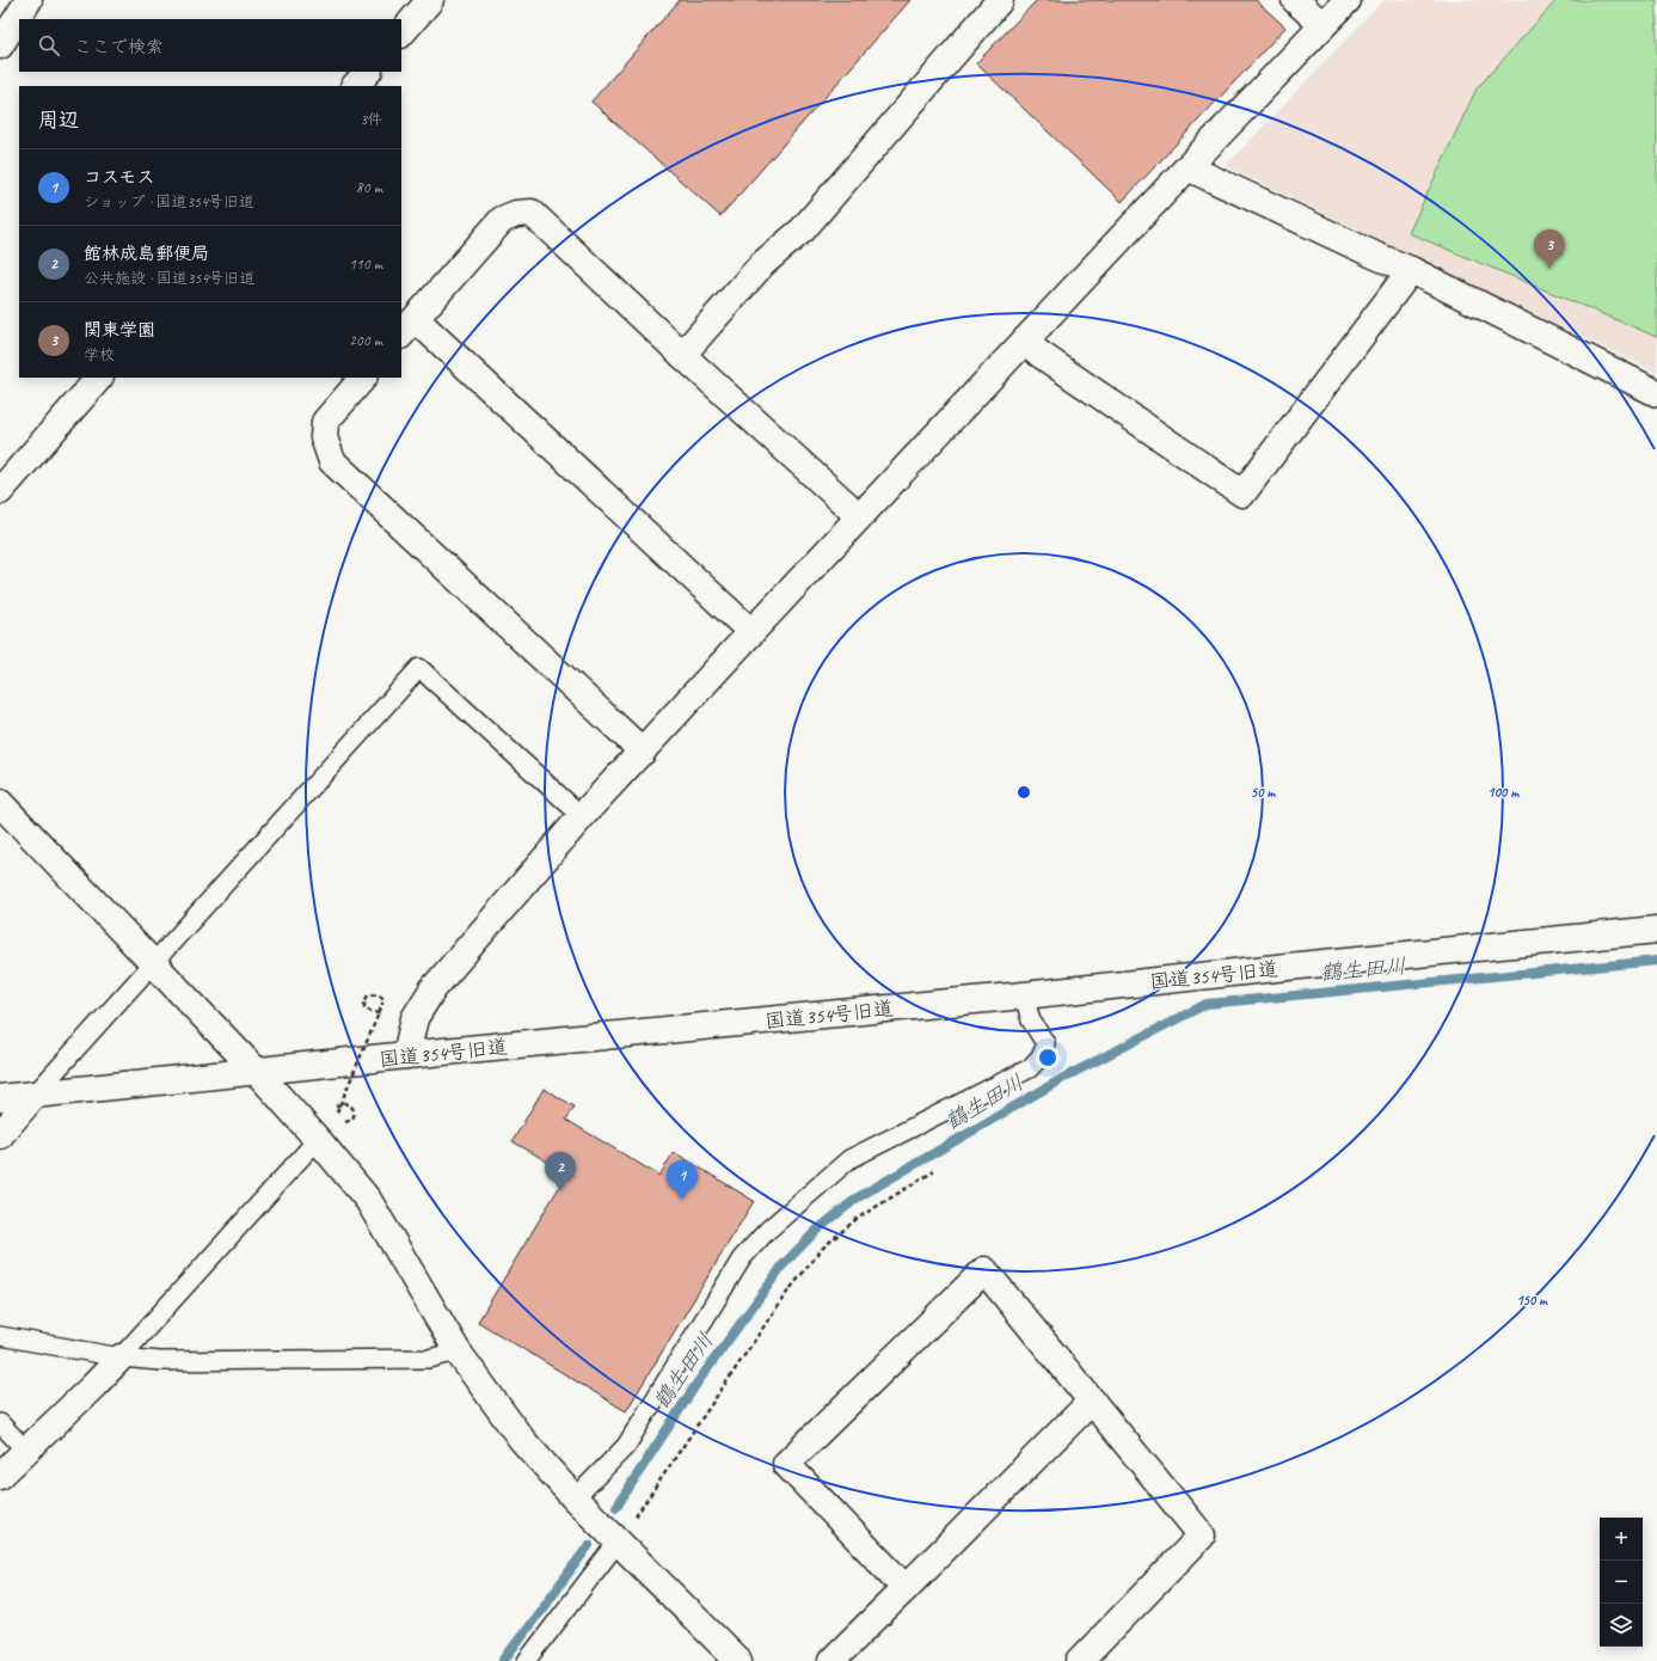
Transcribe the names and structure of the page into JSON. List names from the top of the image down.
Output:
{
  "streets": {
    "street": ["国道354号旧道"]
  },
  "water": ["鶴生田川"],
  "page": {
    "search": "ここで検索",
    "heading": ["周辺", "3件"],
    "list": [
      {
        "mark": "1",
        "name": "コスモス",
        "note": "ショップ · 国道354号旧道",
        "value": "80 m"
      },
      {
        "mark": "2",
        "name": "館林成島郵便局",
        "note": "公共施設 · 国道354号旧道",
        "value": "110 m"
      },
      {
        "mark": "3",
        "name": "関東学園",
        "note": "学校",
        "value": "200 m"
      }
    ],
    "pins": ["3", "2", "1"],
    "map_buttons": ["+", "−"]
  },
  "rings": ["50 m", "100 m", "150 m"]
}
